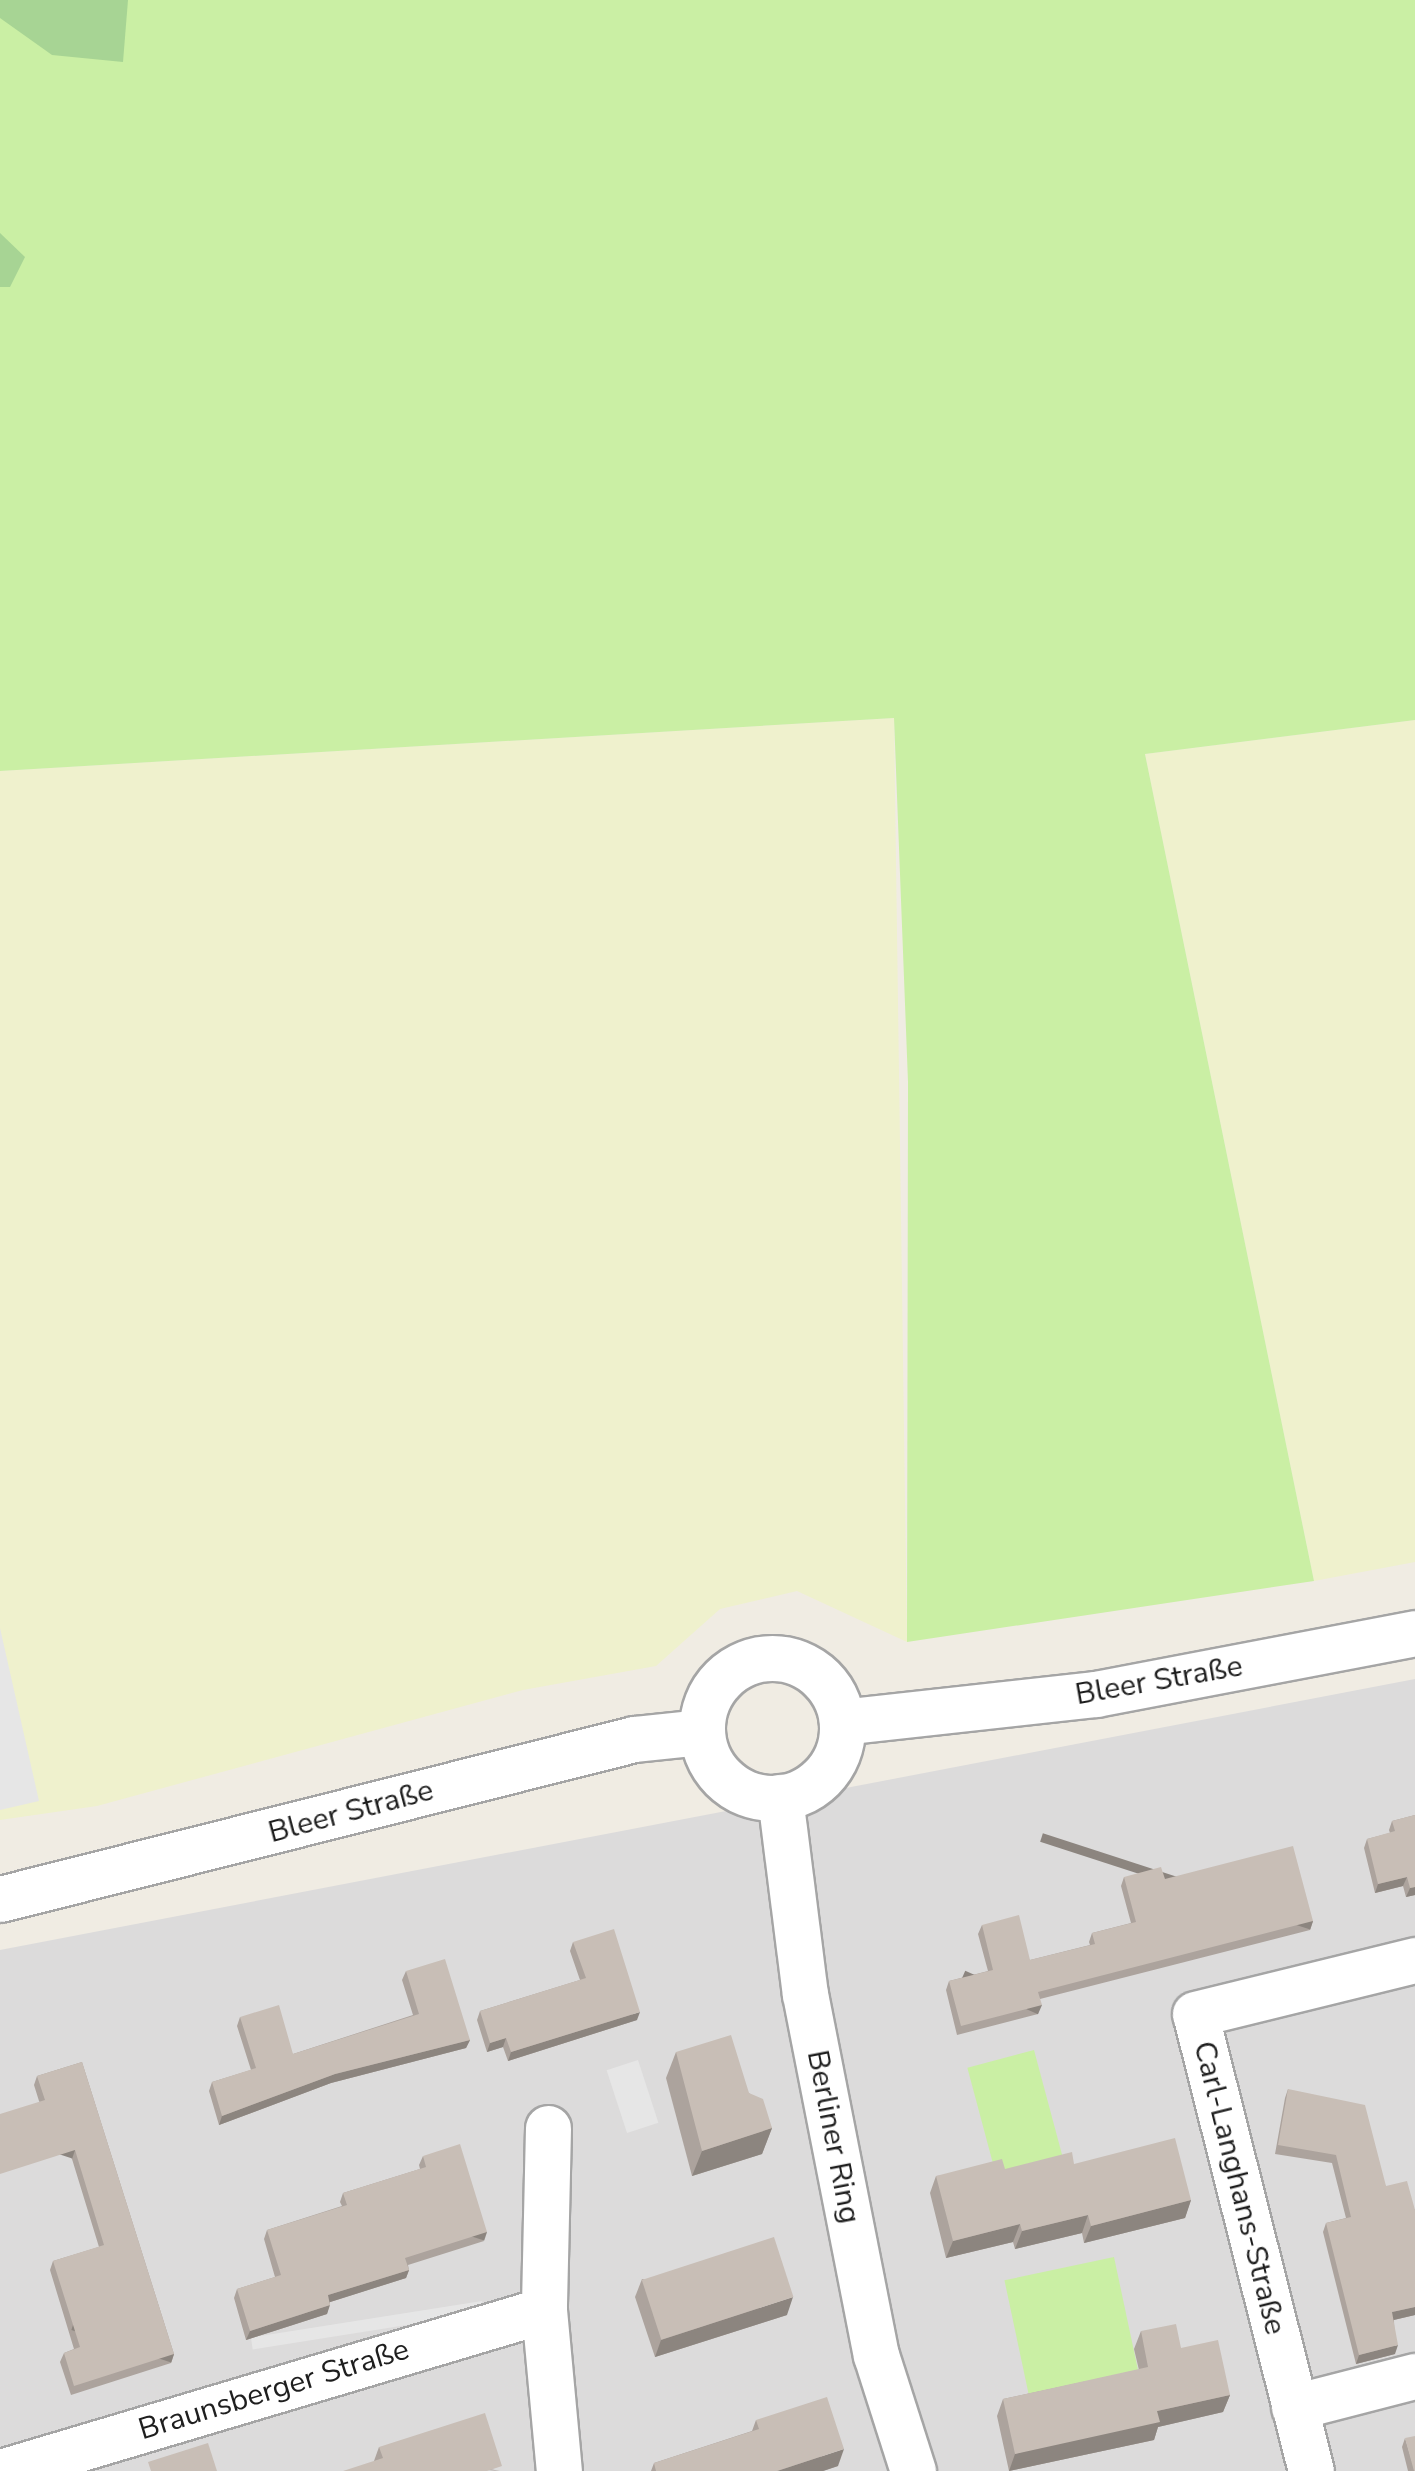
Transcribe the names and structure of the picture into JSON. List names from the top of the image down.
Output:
{
  "streets": {
    "street": [
      "Bleer Straße",
      "Berliner Ring",
      "Carl-Langhans-Straße",
      "Braunsberger Straße"
    ]
  },
  "crossings": [
    ["Bleer Straße", "Berliner Ring"]
  ]
}
